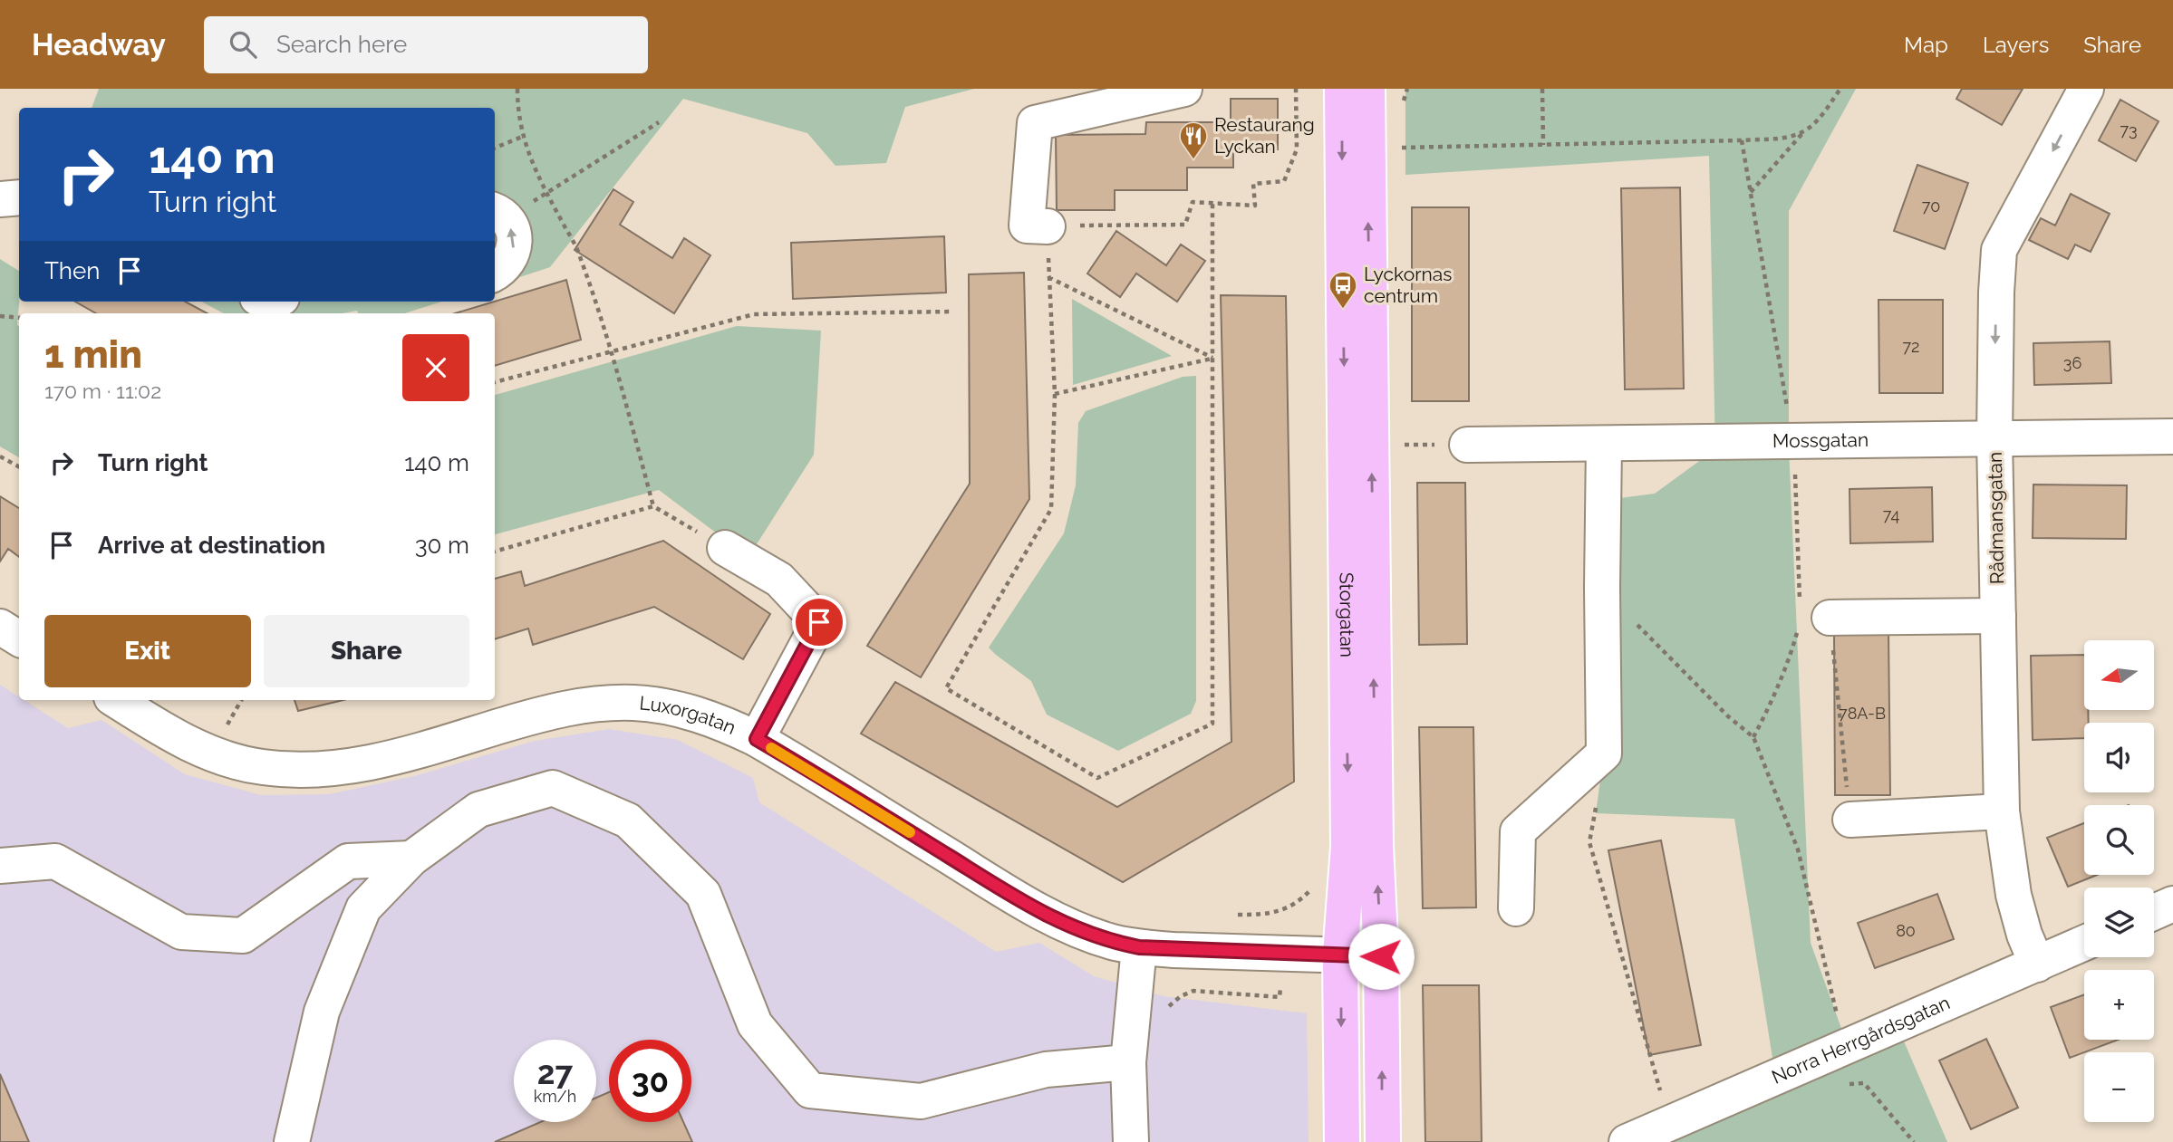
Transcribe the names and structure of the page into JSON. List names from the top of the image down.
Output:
{
  "streets": {
    "main road": ["Storgatan"],
    "street": [
      "Mossgatan",
      "Rådmansgatan",
      "Luxorgatan",
      "Norra Herrgårdsgatan"
    ]
  },
  "crossings": [
    ["Mossgatan", "Rådmansgatan"],
    ["Rådmansgatan", "Norra Herrgårdsgatan"],
    ["Storgatan", "Luxorgatan"]
  ],
  "one_way": ["Rådmansgatan"],
  "places": {
    "restaurant": ["Restaurang Lyckan"],
    "bus stop": ["Lyckornas centrum"]
  },
  "house_numbers": [
    "73",
    "70",
    "72",
    "36",
    "74",
    "78A-B",
    "80"
  ],
  "north": "left",
  "page": {
    "header": "Headway",
    "search": "Search here",
    "nav": ["Map", "Layers", "Share"],
    "turn": ["140 m", "Turn right"],
    "then": "Then",
    "heading": ["1 min", "170 m · 11:02"],
    "list": [
      {
        "name": "Turn right",
        "value": "140 m"
      },
      {
        "name": "Arrive at destination",
        "value": "30 m"
      }
    ],
    "buttons": ["Exit", "Share"],
    "map_buttons": ["+", "−"],
    "speed": "27 km/h",
    "limit": "30"
  }
}
